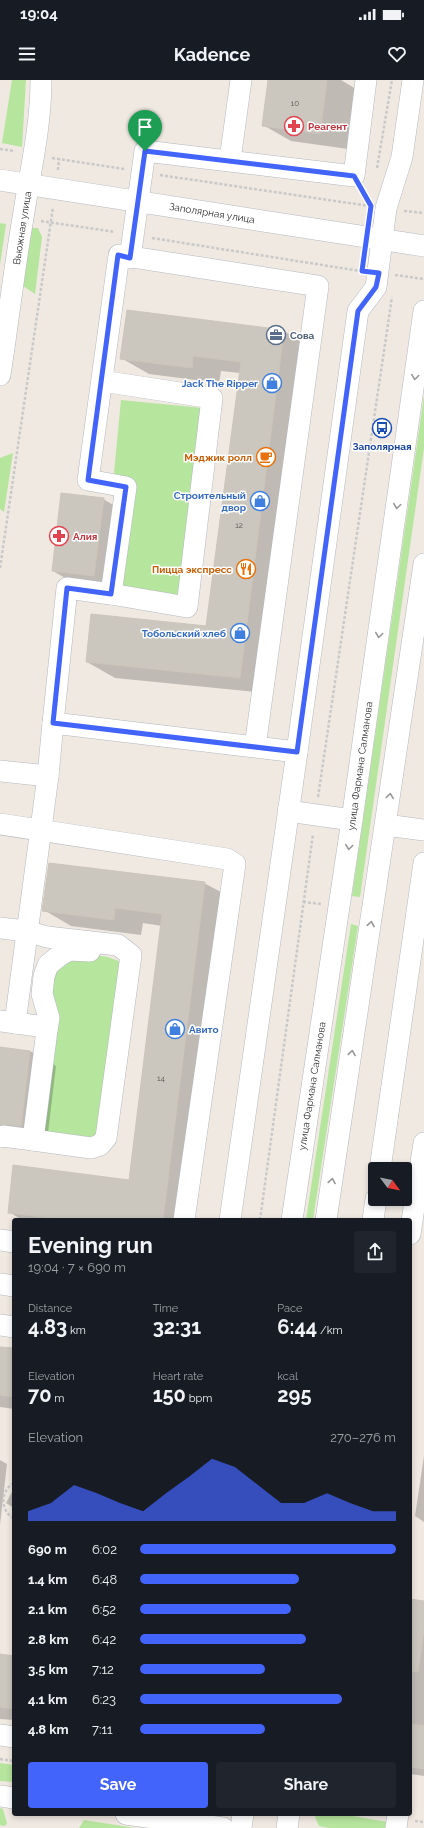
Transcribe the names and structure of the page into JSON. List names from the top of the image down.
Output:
{
  "streets": {
    "street": ["Заполярная улица", "Вьюжная улица", "улица Фармана Салманова"]
  },
  "crossings": [
    ["Заполярная улица", "Вьюжная улица"]
  ],
  "places": {
    "pharmacy": ["Реагент", "Алия"],
    "office": ["Сова"],
    "shop": [
      "Jack The Ripper",
      "Строительный двор",
      "Тобольский хлеб",
      "Авито"
    ],
    "bus stop": ["Заполярная"],
    "cafe": ["Мэджик ролл"],
    "restaurant": ["Пицца экспресс"]
  },
  "house_numbers": ["10", "12", "14"],
  "north": "bottom right",
  "page": {
    "status": "19:04",
    "header": "Kadence",
    "heading": ["Evening run", "19:04 · 7 × 690 m"],
    "stats": [
      ["Distance", "4.83 km"],
      ["Time", "32:31"],
      ["Pace", "6:44 /km"],
      ["Elevation", "70 m"],
      ["Heart rate", "150 bpm"],
      ["kcal", "295"]
    ],
    "chart": ["Elevation", "270–276 m"],
    "list": [
      {
        "name": "690 m",
        "note": "6:02"
      },
      {
        "name": "1.4 km",
        "note": "6:48"
      },
      {
        "name": "2.1 km",
        "note": "6:52"
      },
      {
        "name": "2.8 km",
        "note": "6:42"
      },
      {
        "name": "3.5 km",
        "note": "7:12"
      },
      {
        "name": "4.1 km",
        "note": "6:23"
      },
      {
        "name": "4.8 km",
        "note": "7:11"
      }
    ],
    "buttons": ["Save", "Share"]
  }
}
